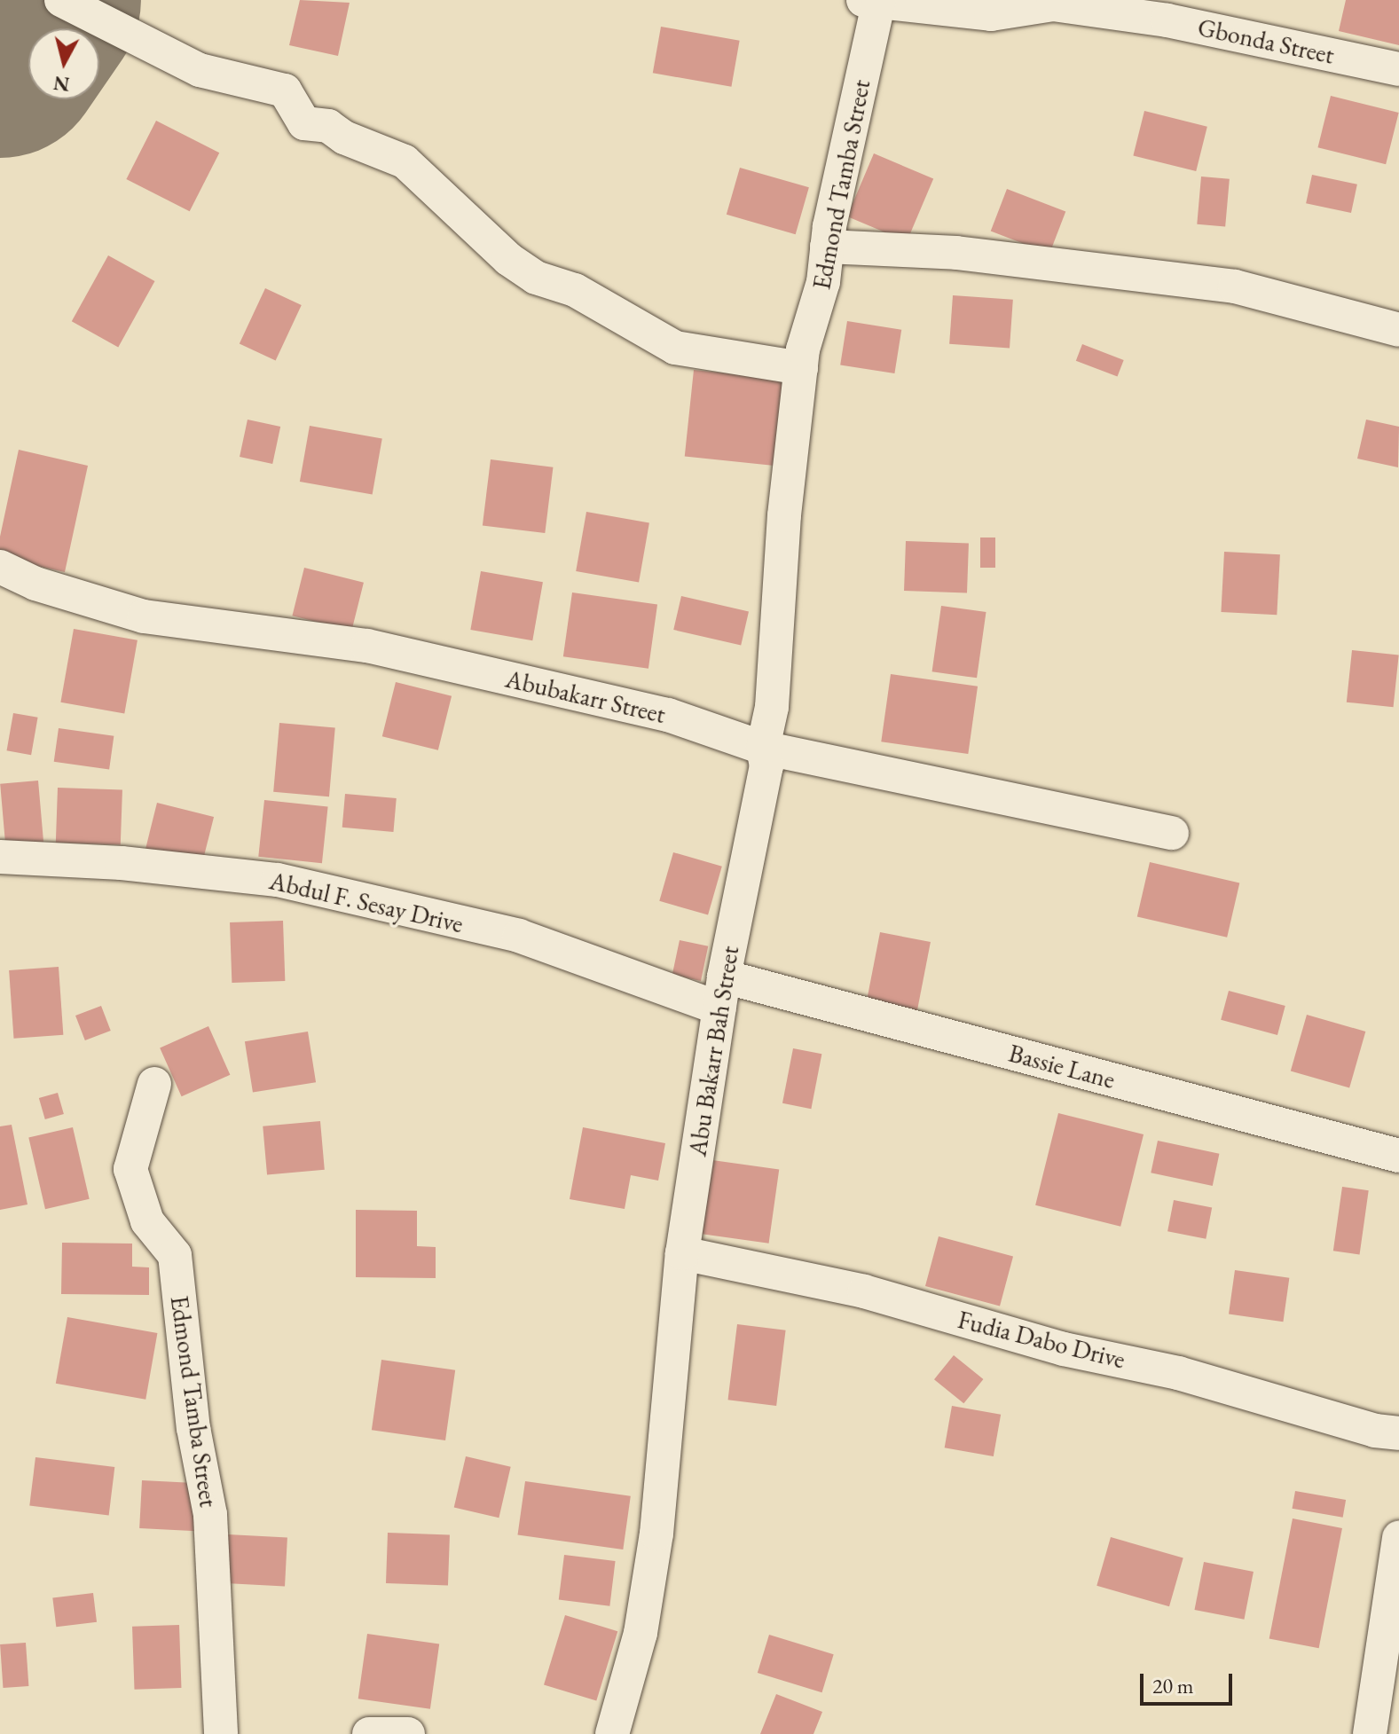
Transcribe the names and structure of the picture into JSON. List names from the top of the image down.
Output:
{
  "streets": {
    "street": [
      "Gbonda Street",
      "Edmond Tamba Street",
      "Abubakarr Street",
      "Abdul F. Sesay Drive",
      "Abu Bakarr Bah Street",
      "Bassie Lane",
      "Fudia Dabo Drive"
    ]
  },
  "crossings": [
    ["Gbonda Street", "Edmond Tamba Street"],
    ["Edmond Tamba Street", "Abu Bakarr Bah Street"],
    ["Abubakarr Street", "Abu Bakarr Bah Street"],
    ["Abdul F. Sesay Drive", "Abu Bakarr Bah Street"],
    ["Abdul F. Sesay Drive", "Bassie Lane"],
    ["Abu Bakarr Bah Street", "Bassie Lane"],
    ["Abu Bakarr Bah Street", "Fudia Dabo Drive"]
  ],
  "scale_bar": "20 m",
  "north": "bottom"
}
